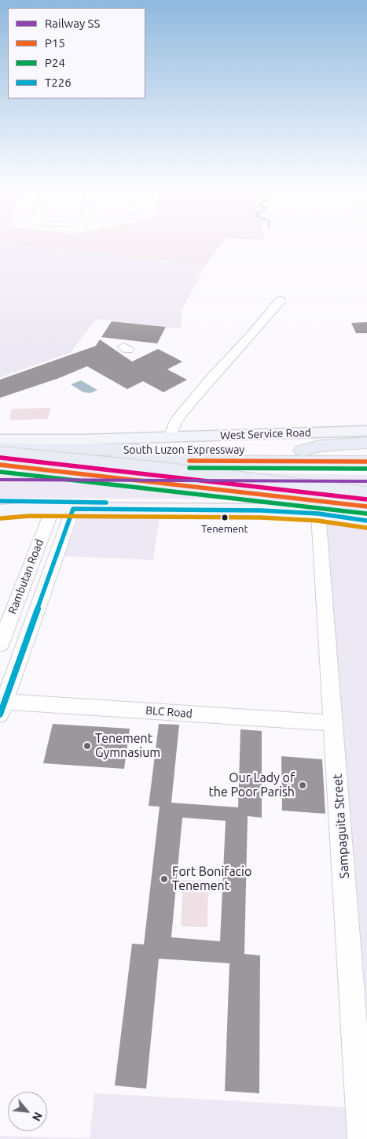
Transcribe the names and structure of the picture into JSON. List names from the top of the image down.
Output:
{
  "streets": {
    "highway": ["South Luzon Expressway"],
    "main road": ["West Service Road"],
    "street": ["Rambutan Road", "BLC Road", "Sampaguita Street"]
  },
  "crossings": [
    ["Rambutan Road", "BLC Road"],
    ["BLC Road", "Sampaguita Street"]
  ],
  "places": [
    "Tenement",
    "Tenement Gymnasium",
    "Our Lady of the Poor Parish",
    "Fort Bonifacio Tenement"
  ],
  "lines": [
    "transit line P15",
    "transit line P24",
    "rail line SS",
    "transit line T226"
  ],
  "legend": [
    "Railway SS",
    "P15",
    "P24",
    "T226"
  ],
  "north": "bottom right"
}
